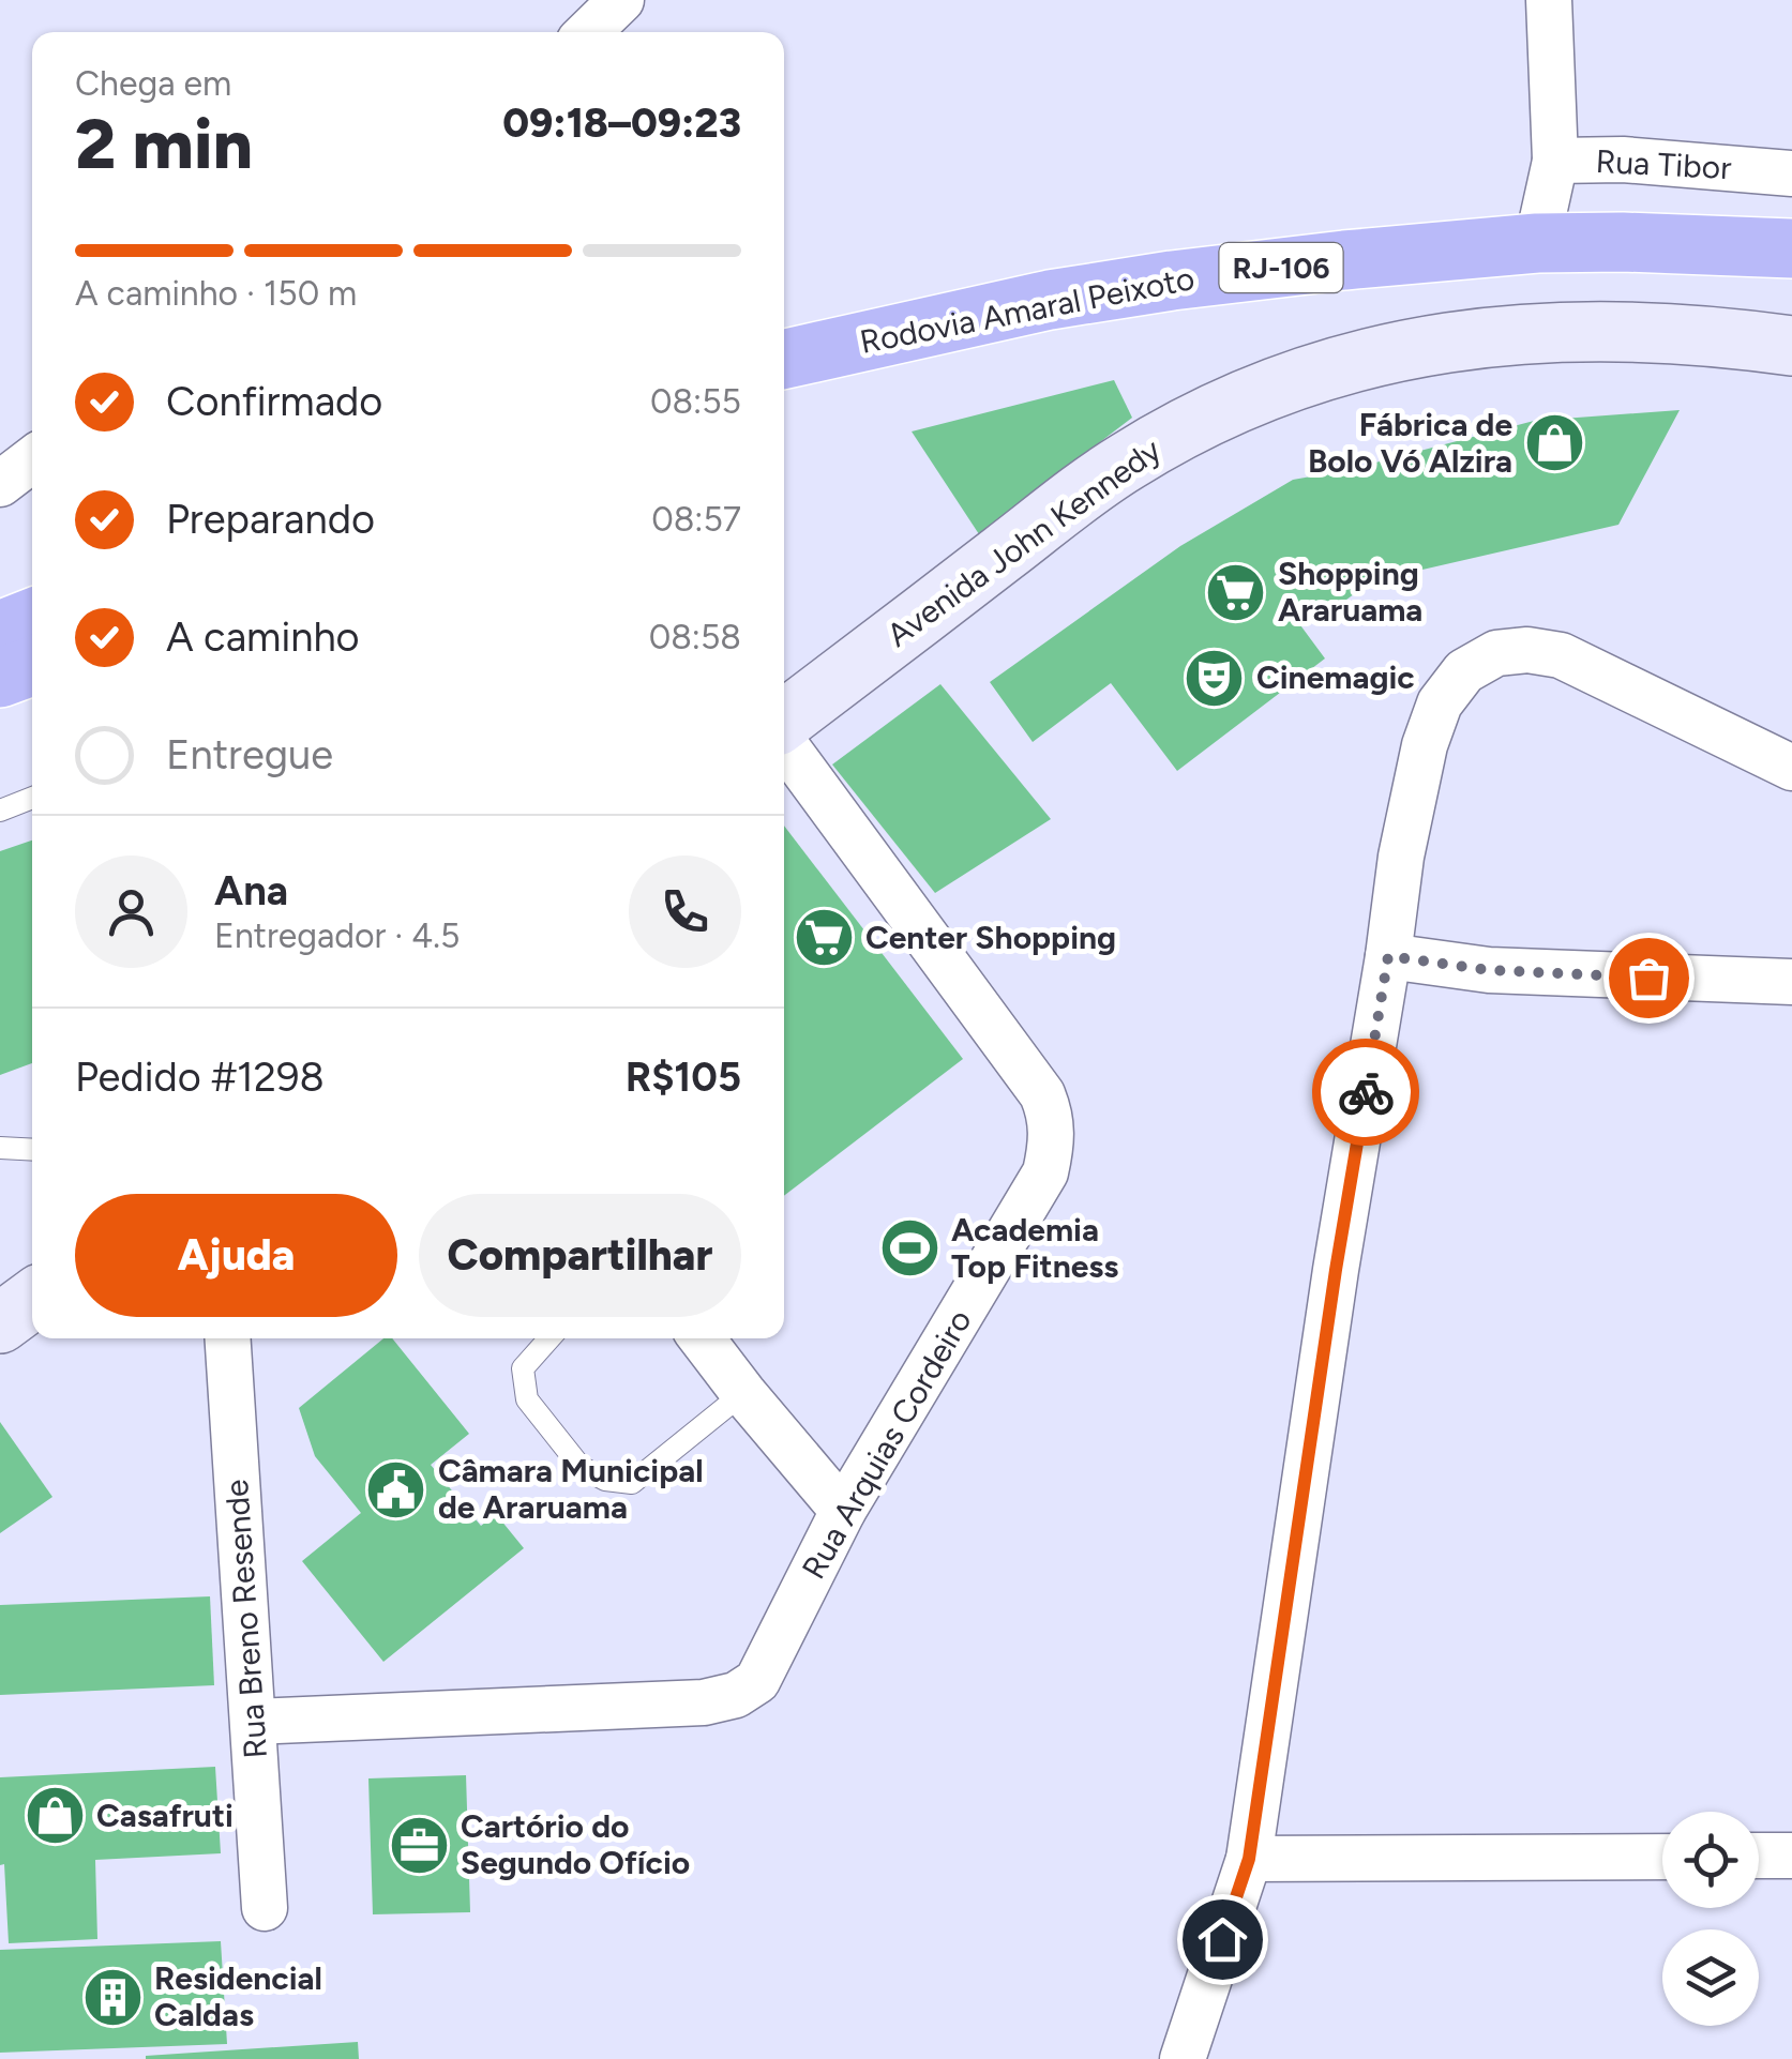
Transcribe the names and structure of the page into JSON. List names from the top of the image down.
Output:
{
  "streets": {
    "highway": ["RJ-106", "Rodovia Amaral Peixoto"],
    "main road": ["Avenida John Kennedy"],
    "street": ["Rua Tibor", "Rua Arquias Cordeiro", "Rua Breno Resende"]
  },
  "crossings": [
    ["Rua Tibor", "Rodovia Amaral Peixoto"],
    ["Rua Arquias Cordeiro", "Rua Breno Resende"]
  ],
  "places": {
    "shop": ["Fábrica de Bolo Vó Alzira", "Casafruti"],
    "supermarket": ["Shopping Araruama", "Center Shopping"],
    "theatre": ["Cinemagic"],
    "sports": ["Academia Top Fitness"],
    "public building": ["Câmara Municipal de Araruama"],
    "office": ["Cartório do Segundo Ofício"],
    "building": ["Residencial Caldas"]
  },
  "page": {
    "heading": ["2 min", "Chega em", "09:18–09:23"],
    "panel": [
      "Ana",
      "Entregador · 4.5",
      "Pedido #1298",
      "R$105"
    ],
    "bar": "A caminho · 150 m",
    "list": [
      ["Confirmado", "08:55"],
      ["Preparando", "08:57"],
      ["A caminho", "08:58"],
      "Entregue"
    ],
    "buttons": ["Ajuda", "Compartilhar"]
  }
}
